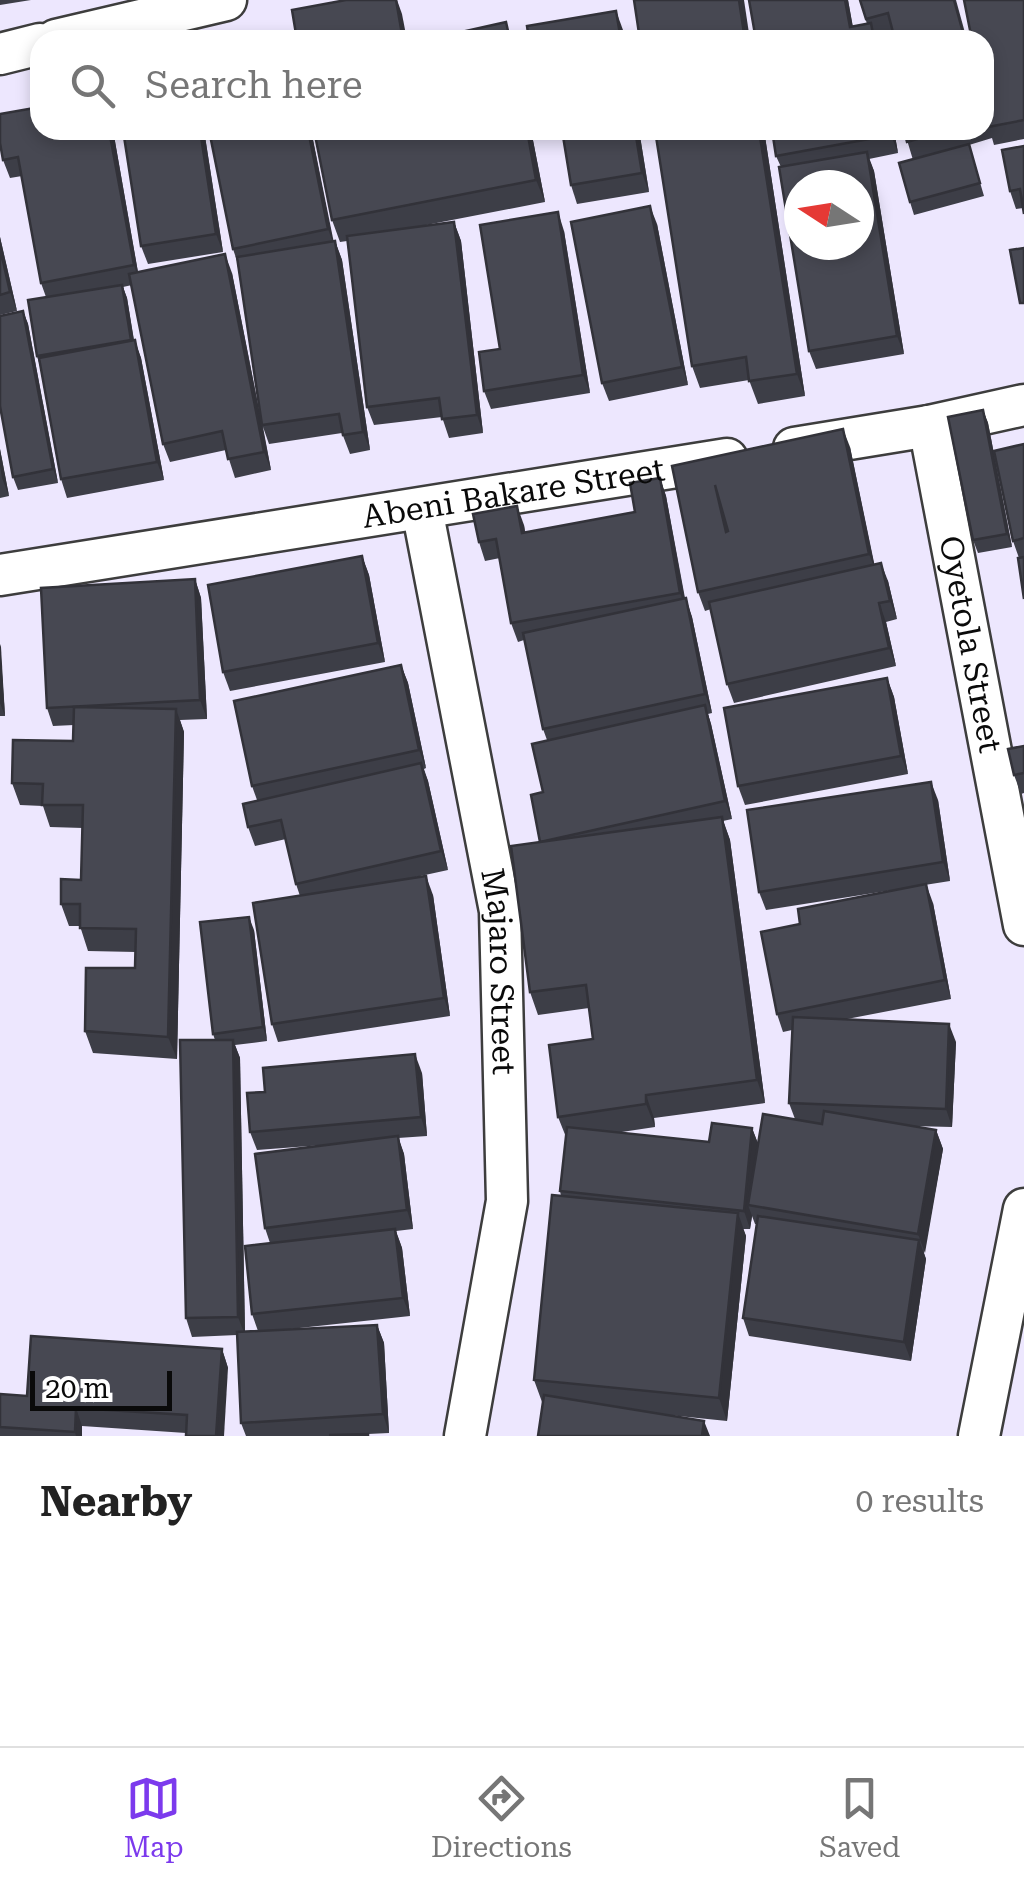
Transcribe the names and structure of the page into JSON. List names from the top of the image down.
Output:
{
  "streets": {
    "street": ["Abeni Bakare Street", "Oyetola Street", "Majaro Street"]
  },
  "crossings": [
    ["Abeni Bakare Street", "Oyetola Street"],
    ["Abeni Bakare Street", "Majaro Street"]
  ],
  "scale_bar": "20 m",
  "north": "left",
  "page": {
    "search": "Search here",
    "scale": "20 m",
    "heading": ["Nearby", "0 results"],
    "nav": ["Map", "Directions", "Saved"]
  }
}
